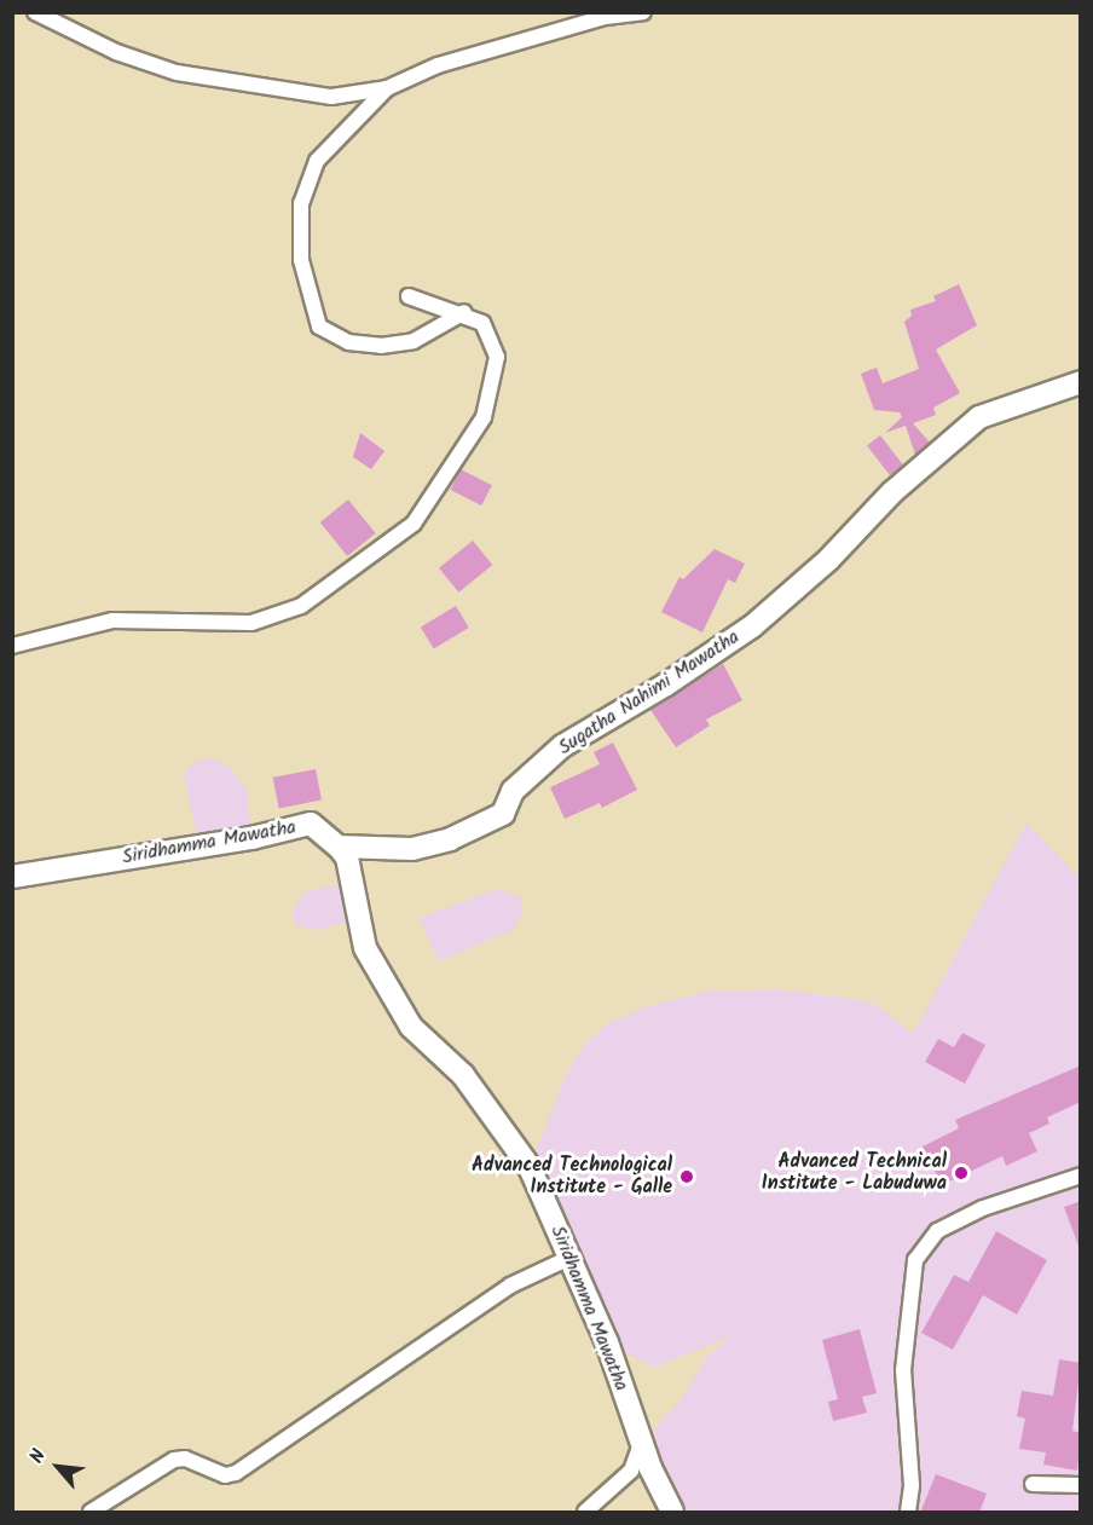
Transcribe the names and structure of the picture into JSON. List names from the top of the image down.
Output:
{
  "streets": {
    "street": ["Sugatha Nahimi Mawatha", "Siridhamma Mawatha"]
  },
  "crossings": [
    ["Sugatha Nahimi Mawatha", "Siridhamma Mawatha"]
  ],
  "places": ["Advanced Technical Institute - Labuduwa", "Advanced Technological Institute - Galle"],
  "north": "top left"
}
